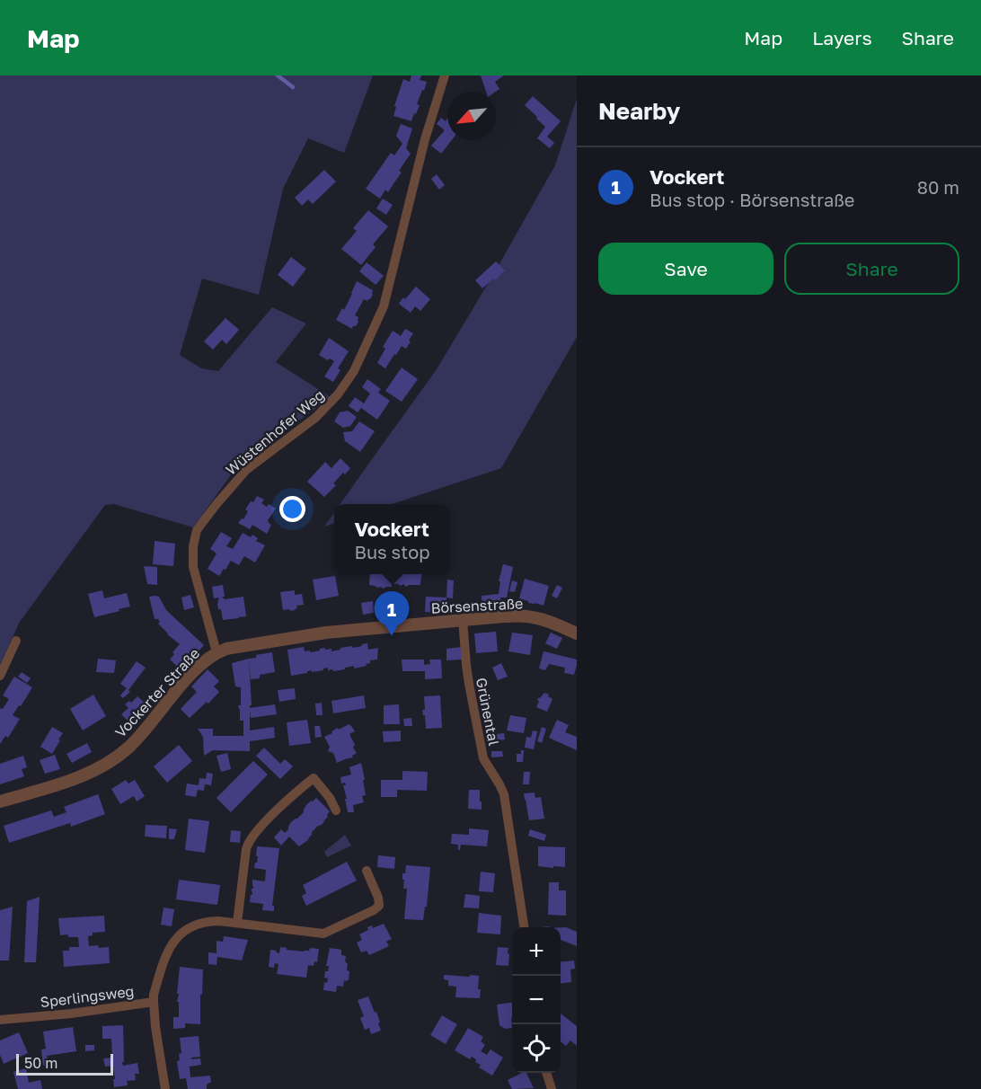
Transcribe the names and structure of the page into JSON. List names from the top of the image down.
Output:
{
  "streets": {
    "street": [
      "Wüstenhofer Weg",
      "Börsenstraße",
      "Vockerter Straße",
      "Grünental",
      "Sperlingsweg"
    ]
  },
  "crossings": [
    ["Wüstenhofer Weg", "Börsenstraße"],
    ["Wüstenhofer Weg", "Vockerter Straße"],
    ["Börsenstraße", "Vockerter Straße"],
    ["Börsenstraße", "Grünental"]
  ],
  "scale_bar": "50 m",
  "north": "bottom left",
  "page": {
    "header": "Map",
    "nav": ["Map", "Layers", "Share"],
    "heading": "Nearby",
    "list": [
      {
        "mark": "1",
        "name": "Vockert",
        "note": "Bus stop · Börsenstraße",
        "value": "80 m"
      }
    ],
    "buttons": ["Save", "Share"],
    "popup": ["Vockert", "Bus stop"],
    "pins": "1",
    "map_buttons": ["+", "−"],
    "scale": "50 m"
  }
}
